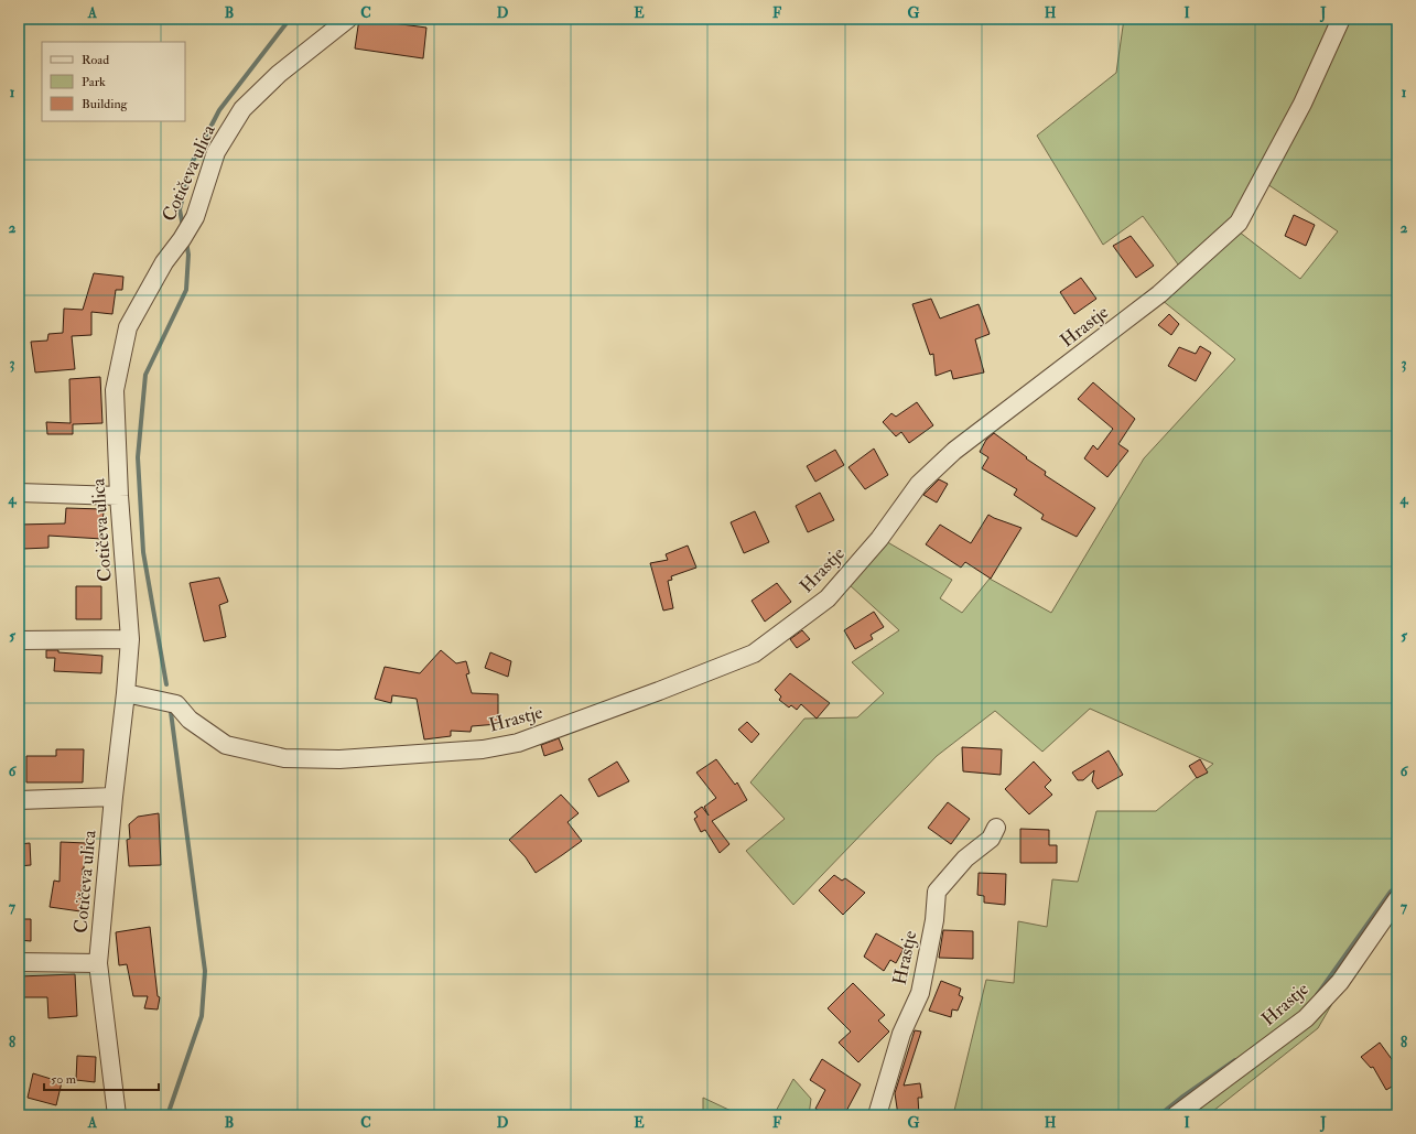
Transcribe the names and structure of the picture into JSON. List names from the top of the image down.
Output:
{
  "streets": {
    "street": ["Cotičeva ulica", "Hrastje"]
  },
  "crossings": [
    ["Cotičeva ulica", "Hrastje"]
  ],
  "legend": ["Road", "Park", "Building"],
  "scale_bar": "50 m",
  "grid": {
    "columns": [
      "A",
      "B",
      "C",
      "D",
      "E",
      "F",
      "G",
      "H",
      "I",
      "J"
    ],
    "rows": [
      "1",
      "2",
      "3",
      "4",
      "5",
      "6",
      "7",
      "8"
    ]
  }
}
